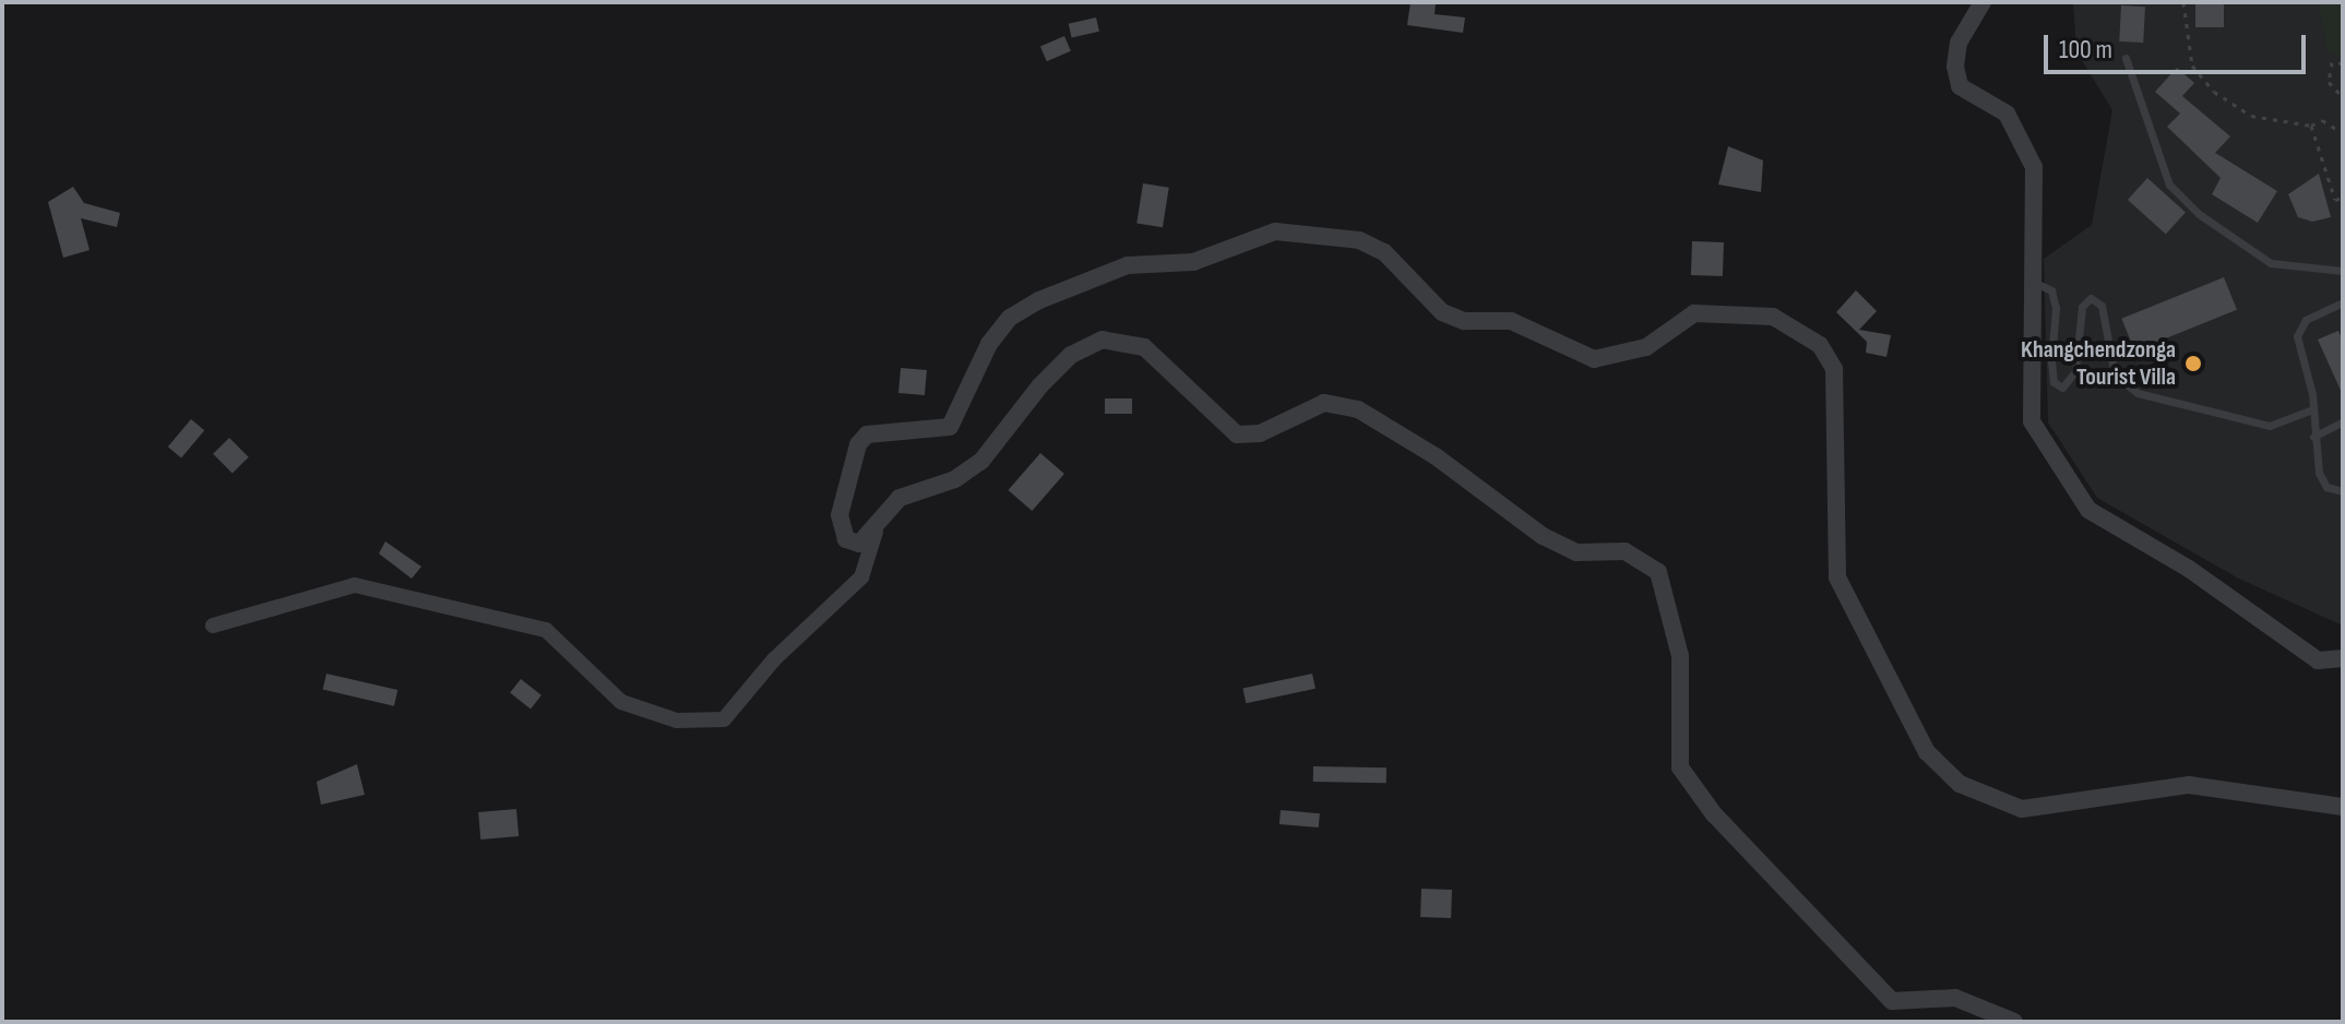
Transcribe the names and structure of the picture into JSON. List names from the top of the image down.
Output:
{
  "places": ["Khangchendzonga Tourist Villa"],
  "scale_bar": "100 m"
}
